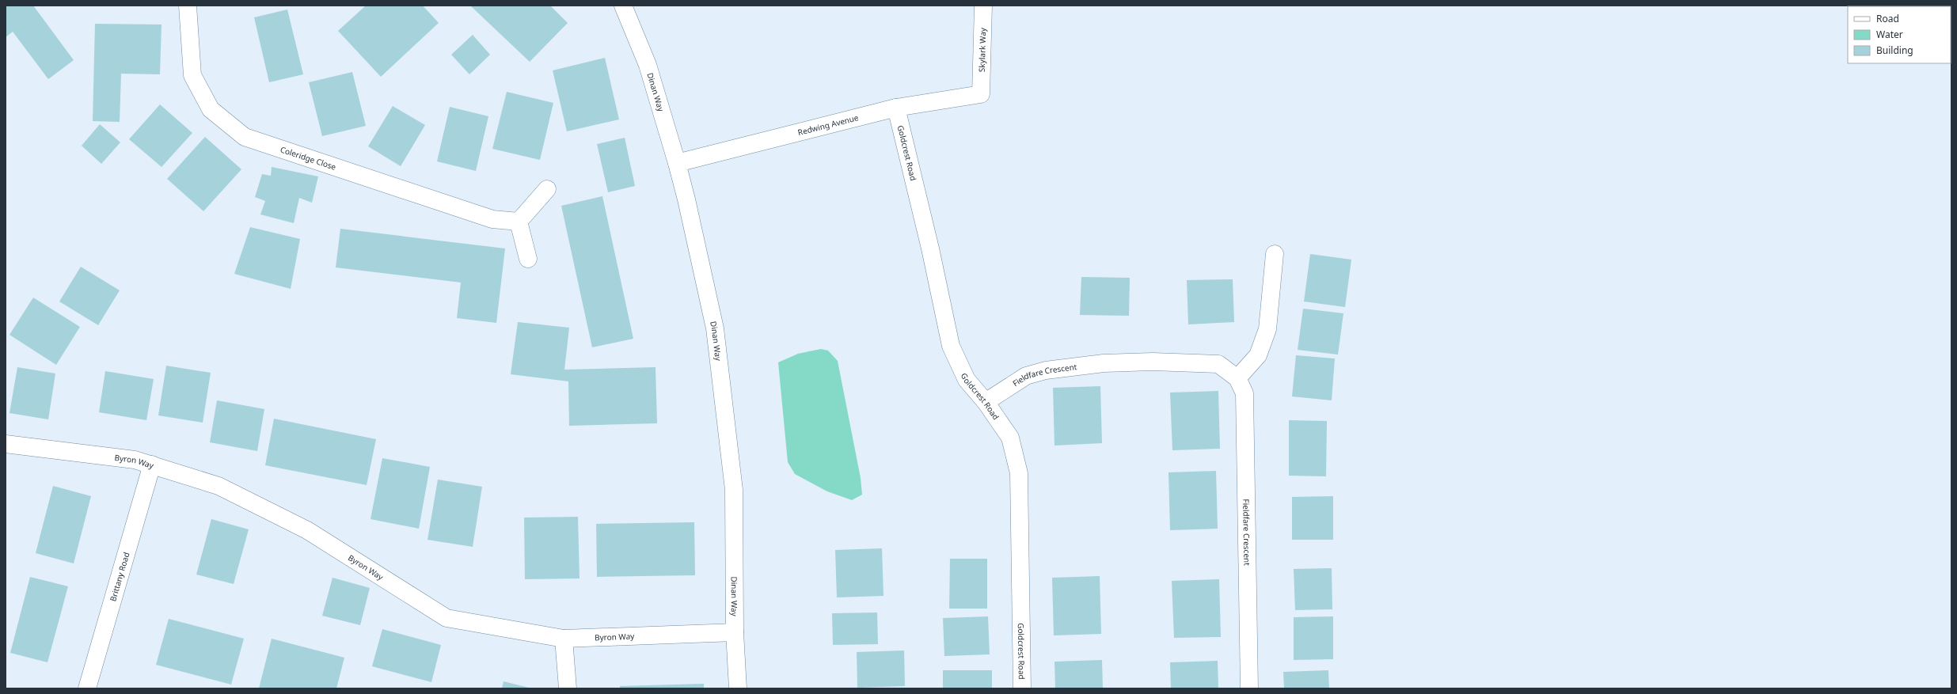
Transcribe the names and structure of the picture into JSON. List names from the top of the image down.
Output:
{
  "streets": {
    "street": [
      "Skylark Way",
      "Dinan Way",
      "Redwing Avenue",
      "Goldcrest Road",
      "Coleridge Close",
      "Fieldfare Crescent",
      "Byron Way",
      "Brittany Road"
    ]
  },
  "crossings": [
    ["Skylark Way", "Redwing Avenue"],
    ["Dinan Way", "Redwing Avenue"],
    ["Dinan Way", "Byron Way"],
    ["Redwing Avenue", "Goldcrest Road"],
    ["Goldcrest Road", "Fieldfare Crescent"],
    ["Byron Way", "Brittany Road"]
  ],
  "legend": ["Road", "Water", "Building"]
}
